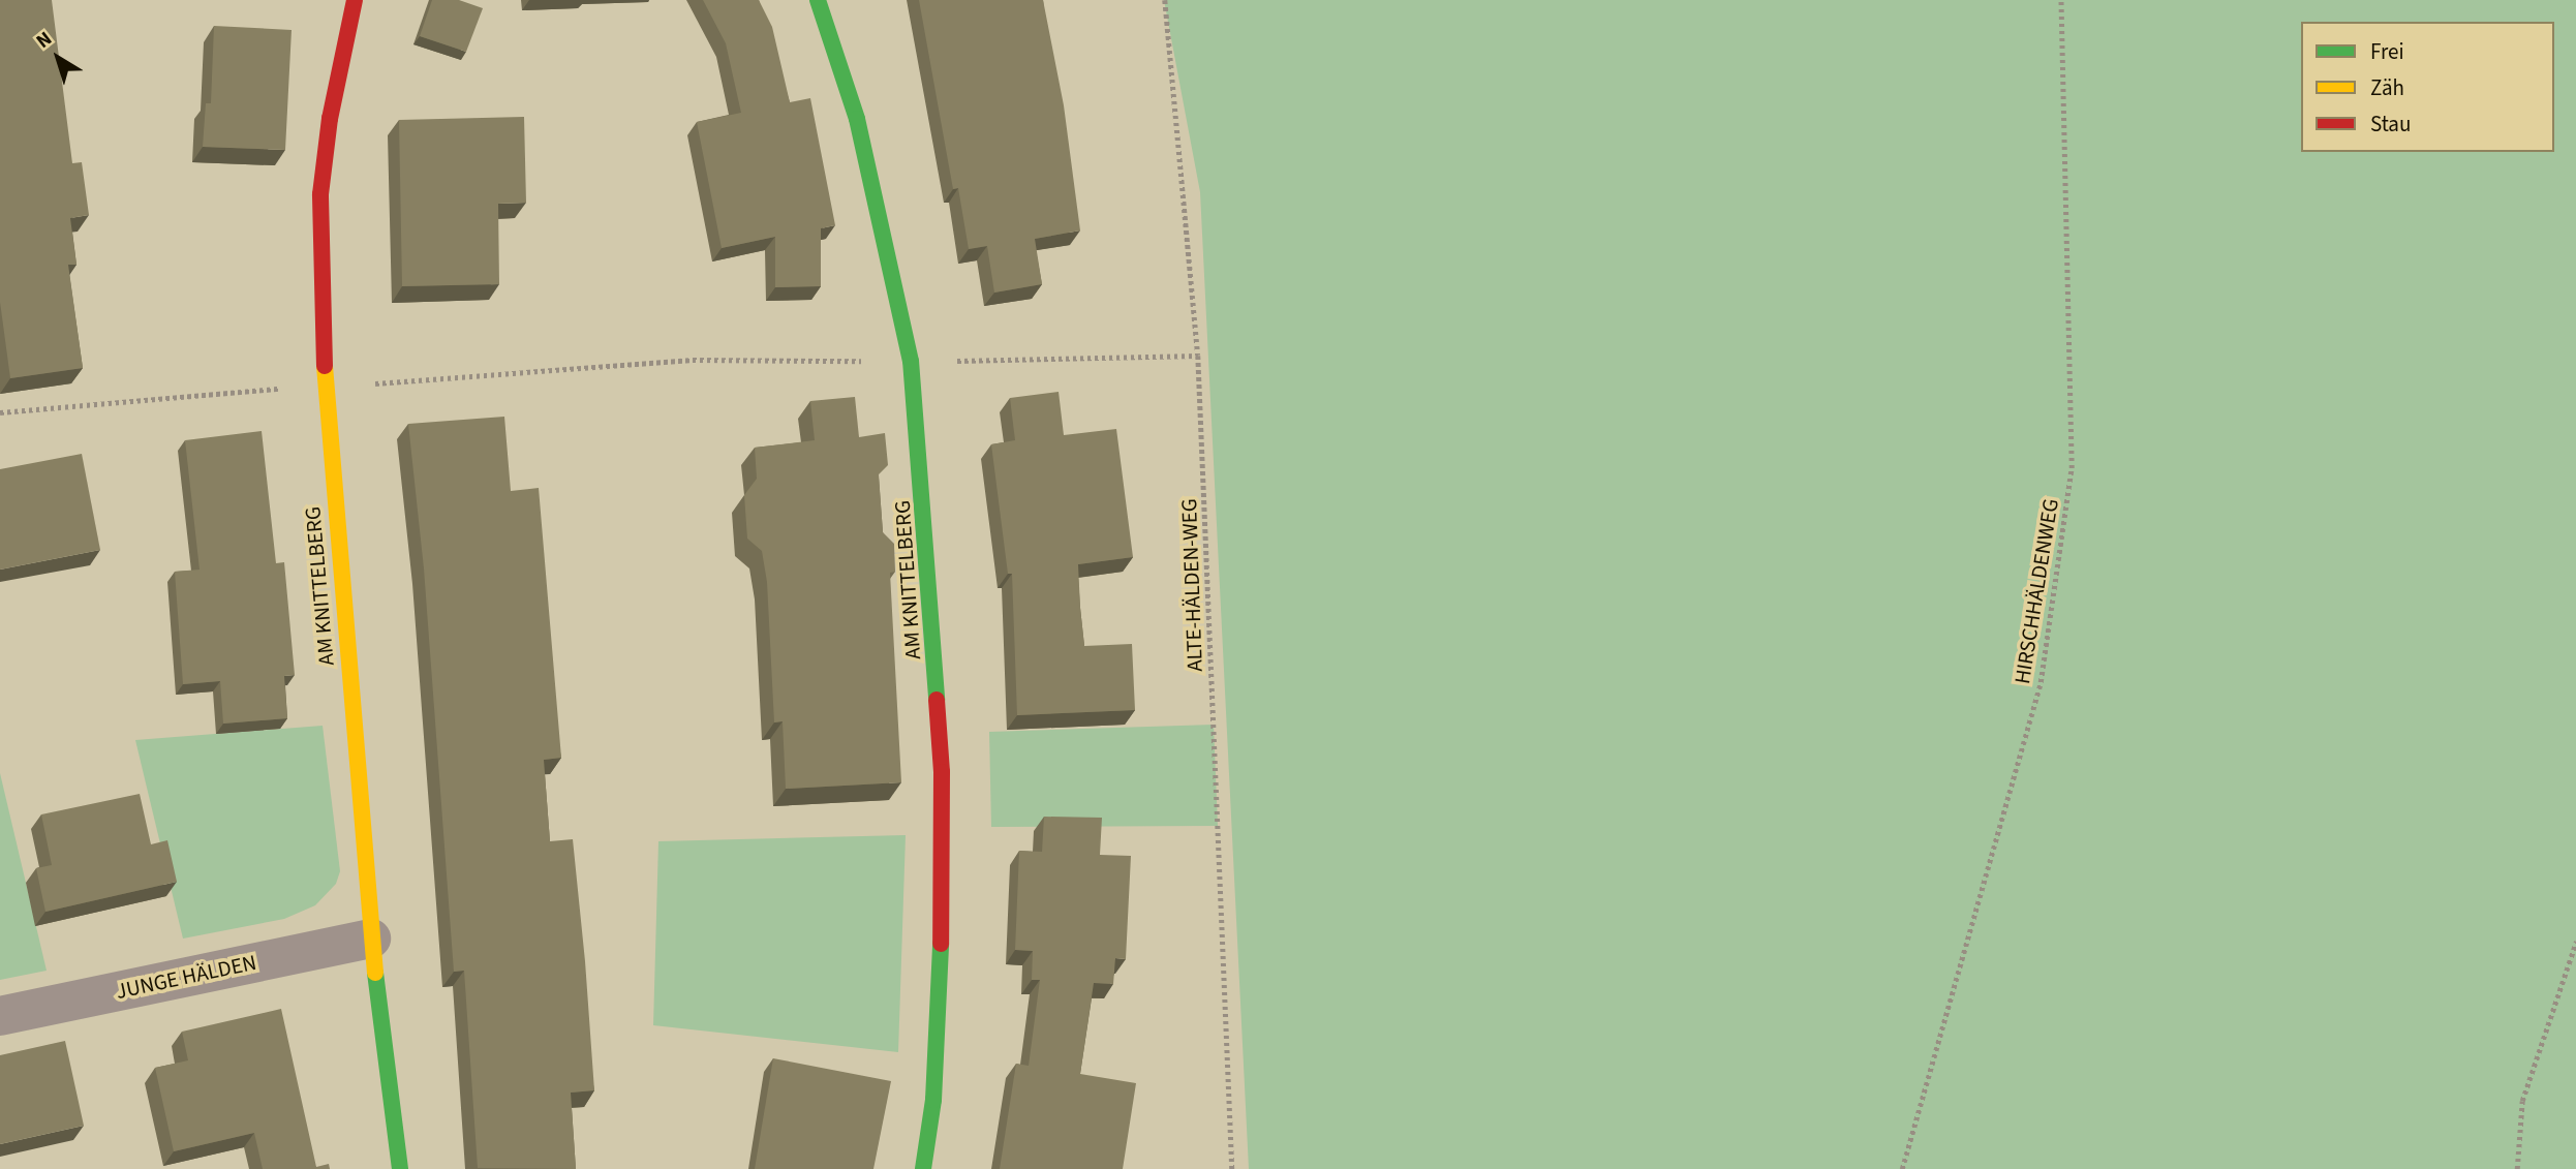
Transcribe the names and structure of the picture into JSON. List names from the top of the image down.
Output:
{
  "streets": {
    "street": ["AM KNITTELBERG", "JUNGE HÄLDEN"],
    "path": ["ALTE-HÄLDEN-WEG", "HIRSCHHÄLDENWEG"]
  },
  "crossings": [
    ["AM KNITTELBERG", "JUNGE HÄLDEN"]
  ],
  "legend": ["Frei", "Zäh", "Stau"],
  "north": "top left"
}
